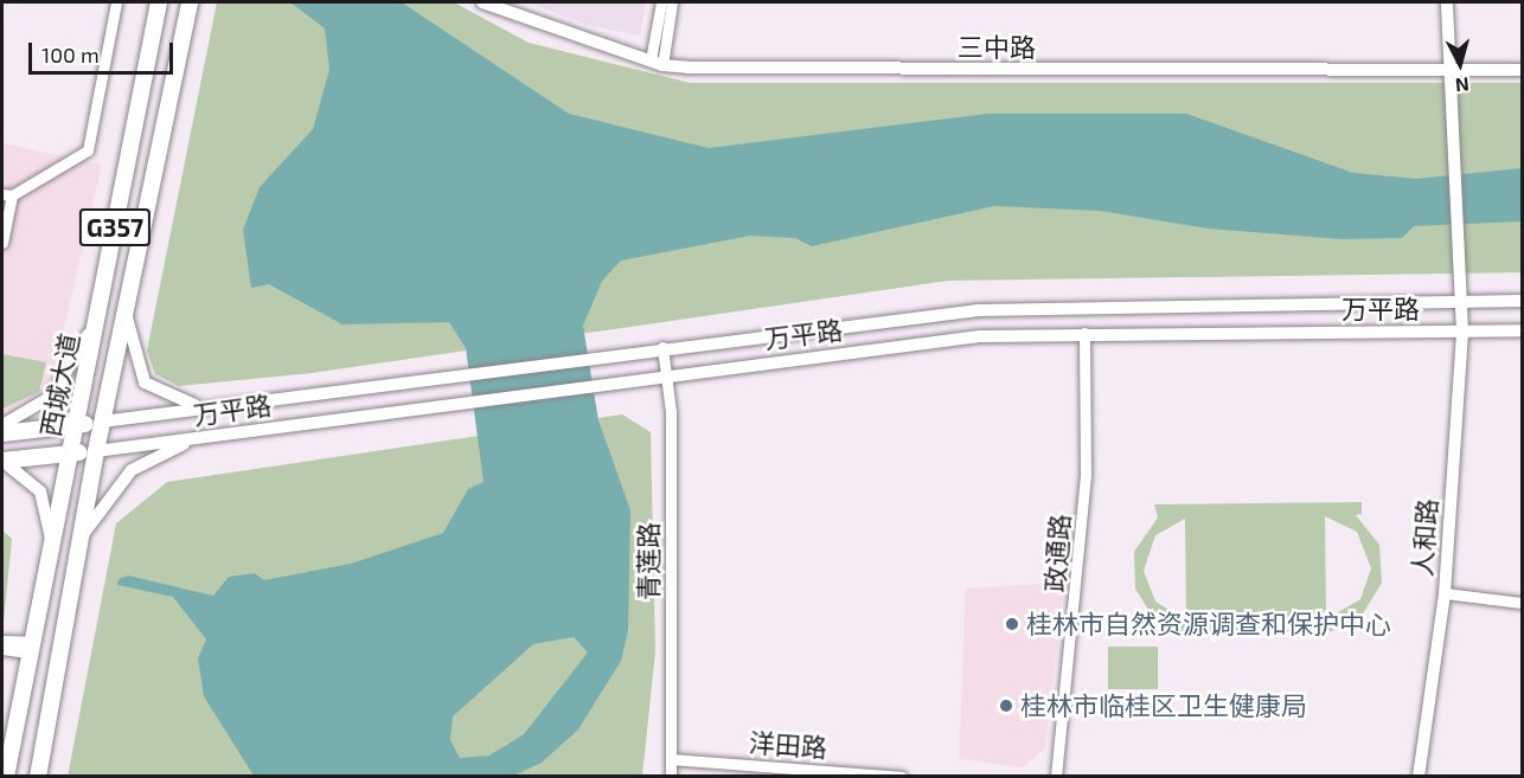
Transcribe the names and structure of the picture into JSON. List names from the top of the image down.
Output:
{
  "streets": {
    "highway": ["G357", "西城大道"],
    "main road": ["三中路", "万平路", "人和路"],
    "street": ["政通路", "青莲路", "洋田路"]
  },
  "crossings": [
    ["三中路", "人和路"],
    ["万平路", "西城大道"],
    ["万平路", "人和路"],
    ["万平路", "政通路"],
    ["万平路", "青莲路"],
    ["青莲路", "洋田路"]
  ],
  "places": ["桂林市自然资源调查和保护中心", "桂林市临桂区卫生健康局"],
  "scale_bar": "100 m",
  "north": "bottom"
}
